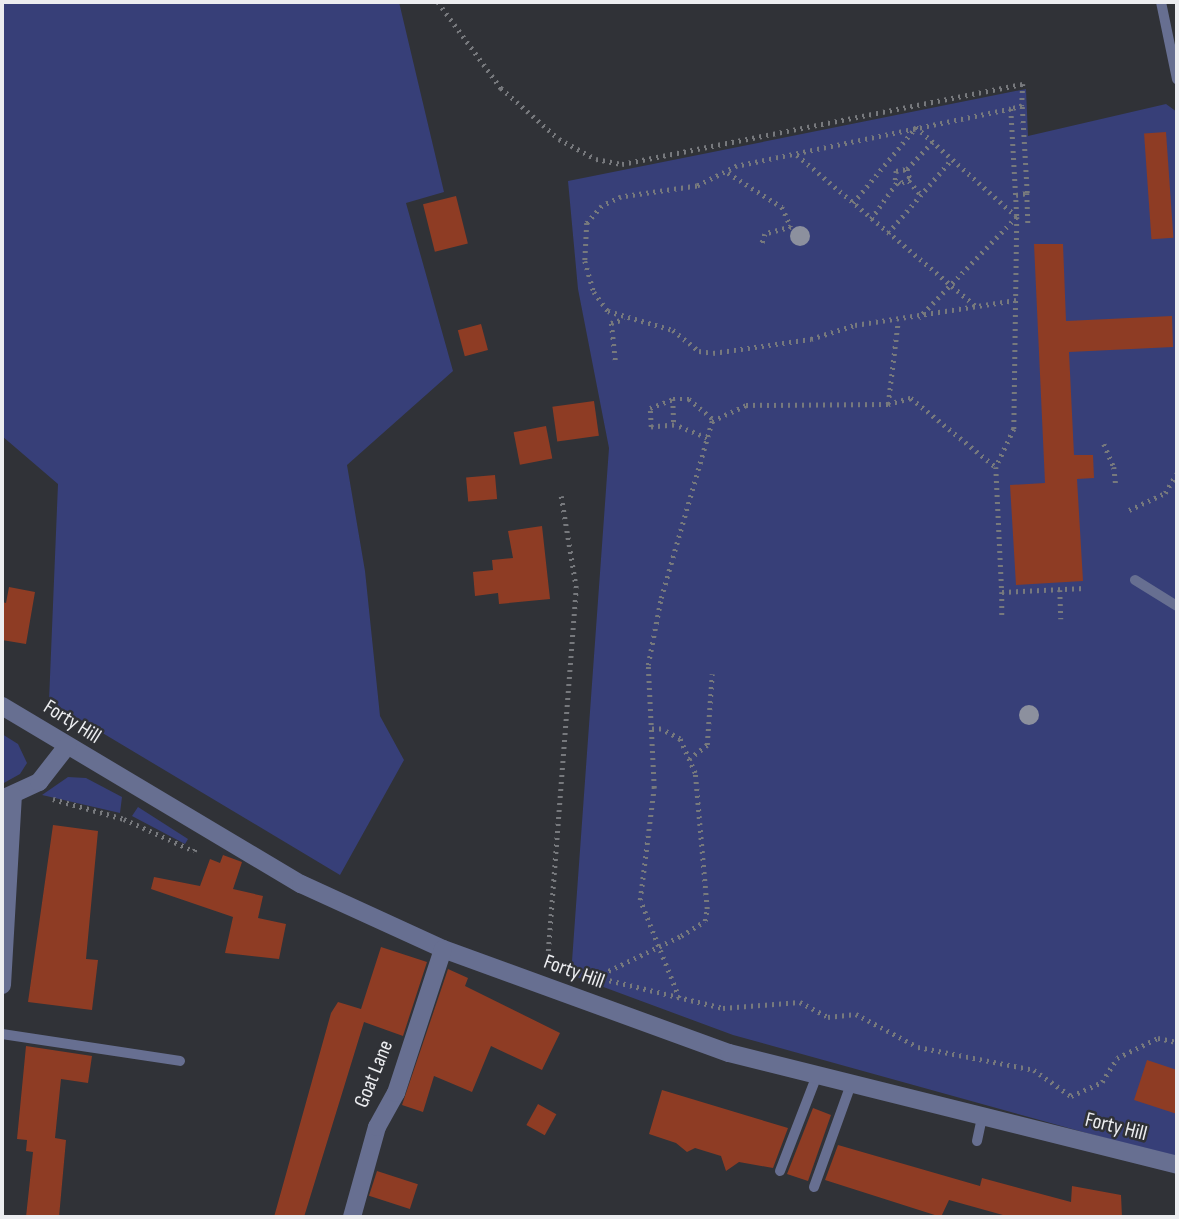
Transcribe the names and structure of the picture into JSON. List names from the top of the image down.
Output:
{
  "streets": {
    "street": ["Forty Hill", "Goat Lane"]
  },
  "crossings": [
    ["Forty Hill", "Goat Lane"]
  ]
}
